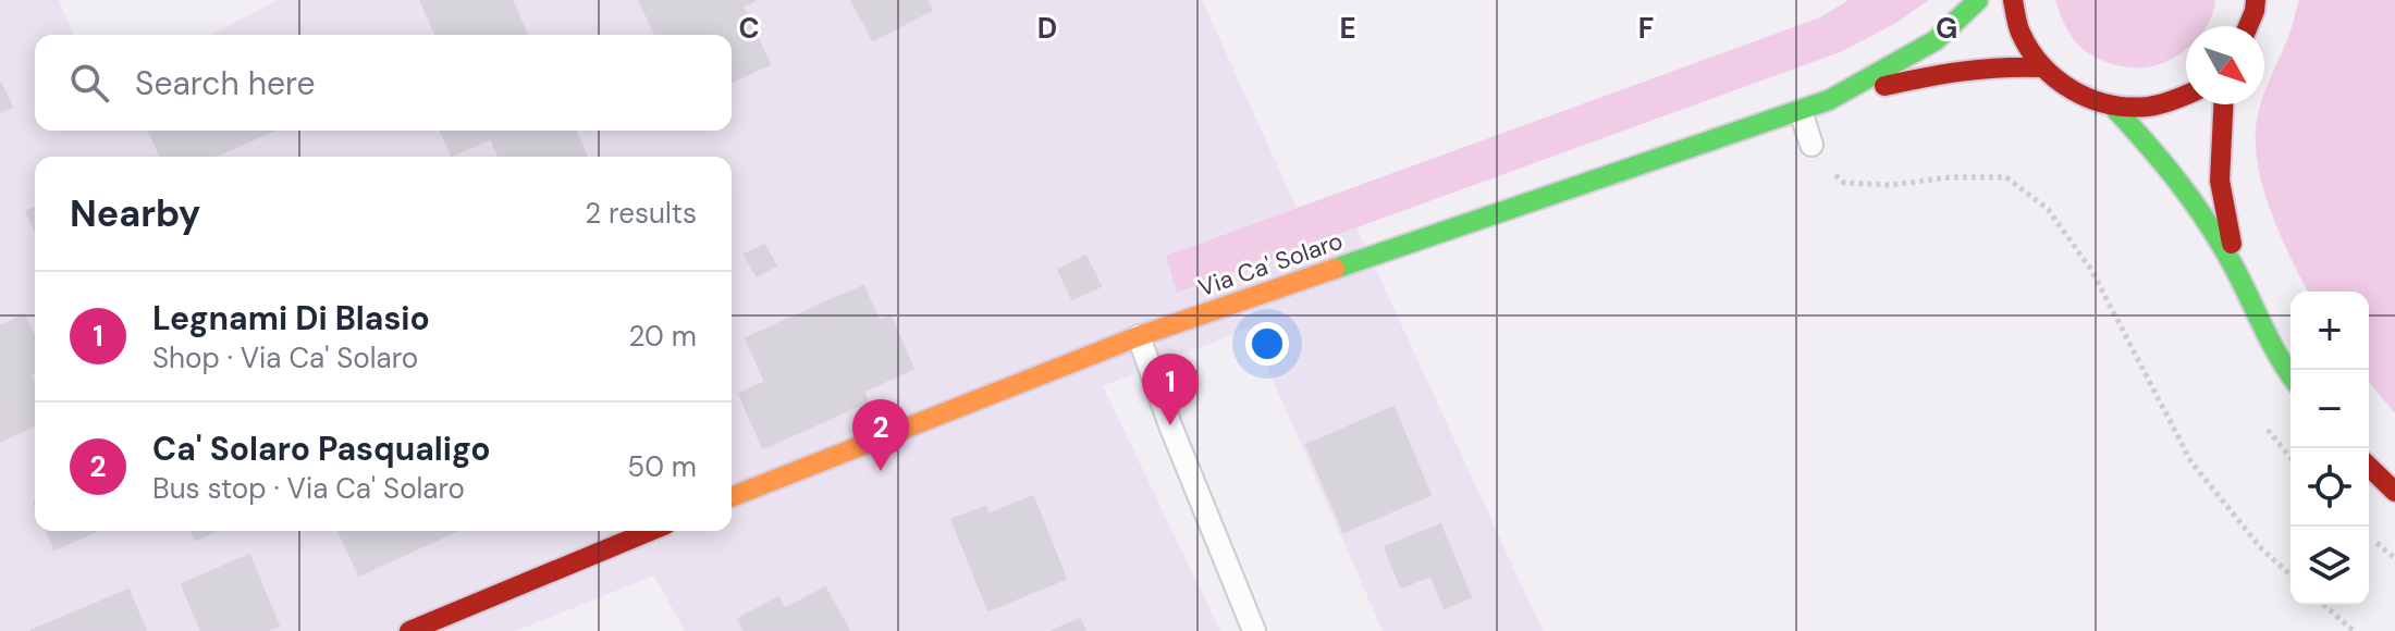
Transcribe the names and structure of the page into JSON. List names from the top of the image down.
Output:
{
  "streets": {
    "street": ["Via Ca' Solaro"]
  },
  "north": "bottom right",
  "page": {
    "search": "Search here",
    "heading": ["Nearby", "2 results"],
    "list": [
      {
        "mark": "1",
        "name": "Legnami Di Blasio",
        "note": "Shop · Via Ca' Solaro",
        "value": "20 m"
      },
      {
        "mark": "2",
        "name": "Ca' Solaro Pasqualigo",
        "note": "Bus stop · Via Ca' Solaro",
        "value": "50 m"
      }
    ],
    "map_buttons": ["+", "−"],
    "pins": ["1", "2"]
  },
  "grid": {
    "columns": [
      "C",
      "D",
      "E",
      "F",
      "G"
    ]
  }
}
